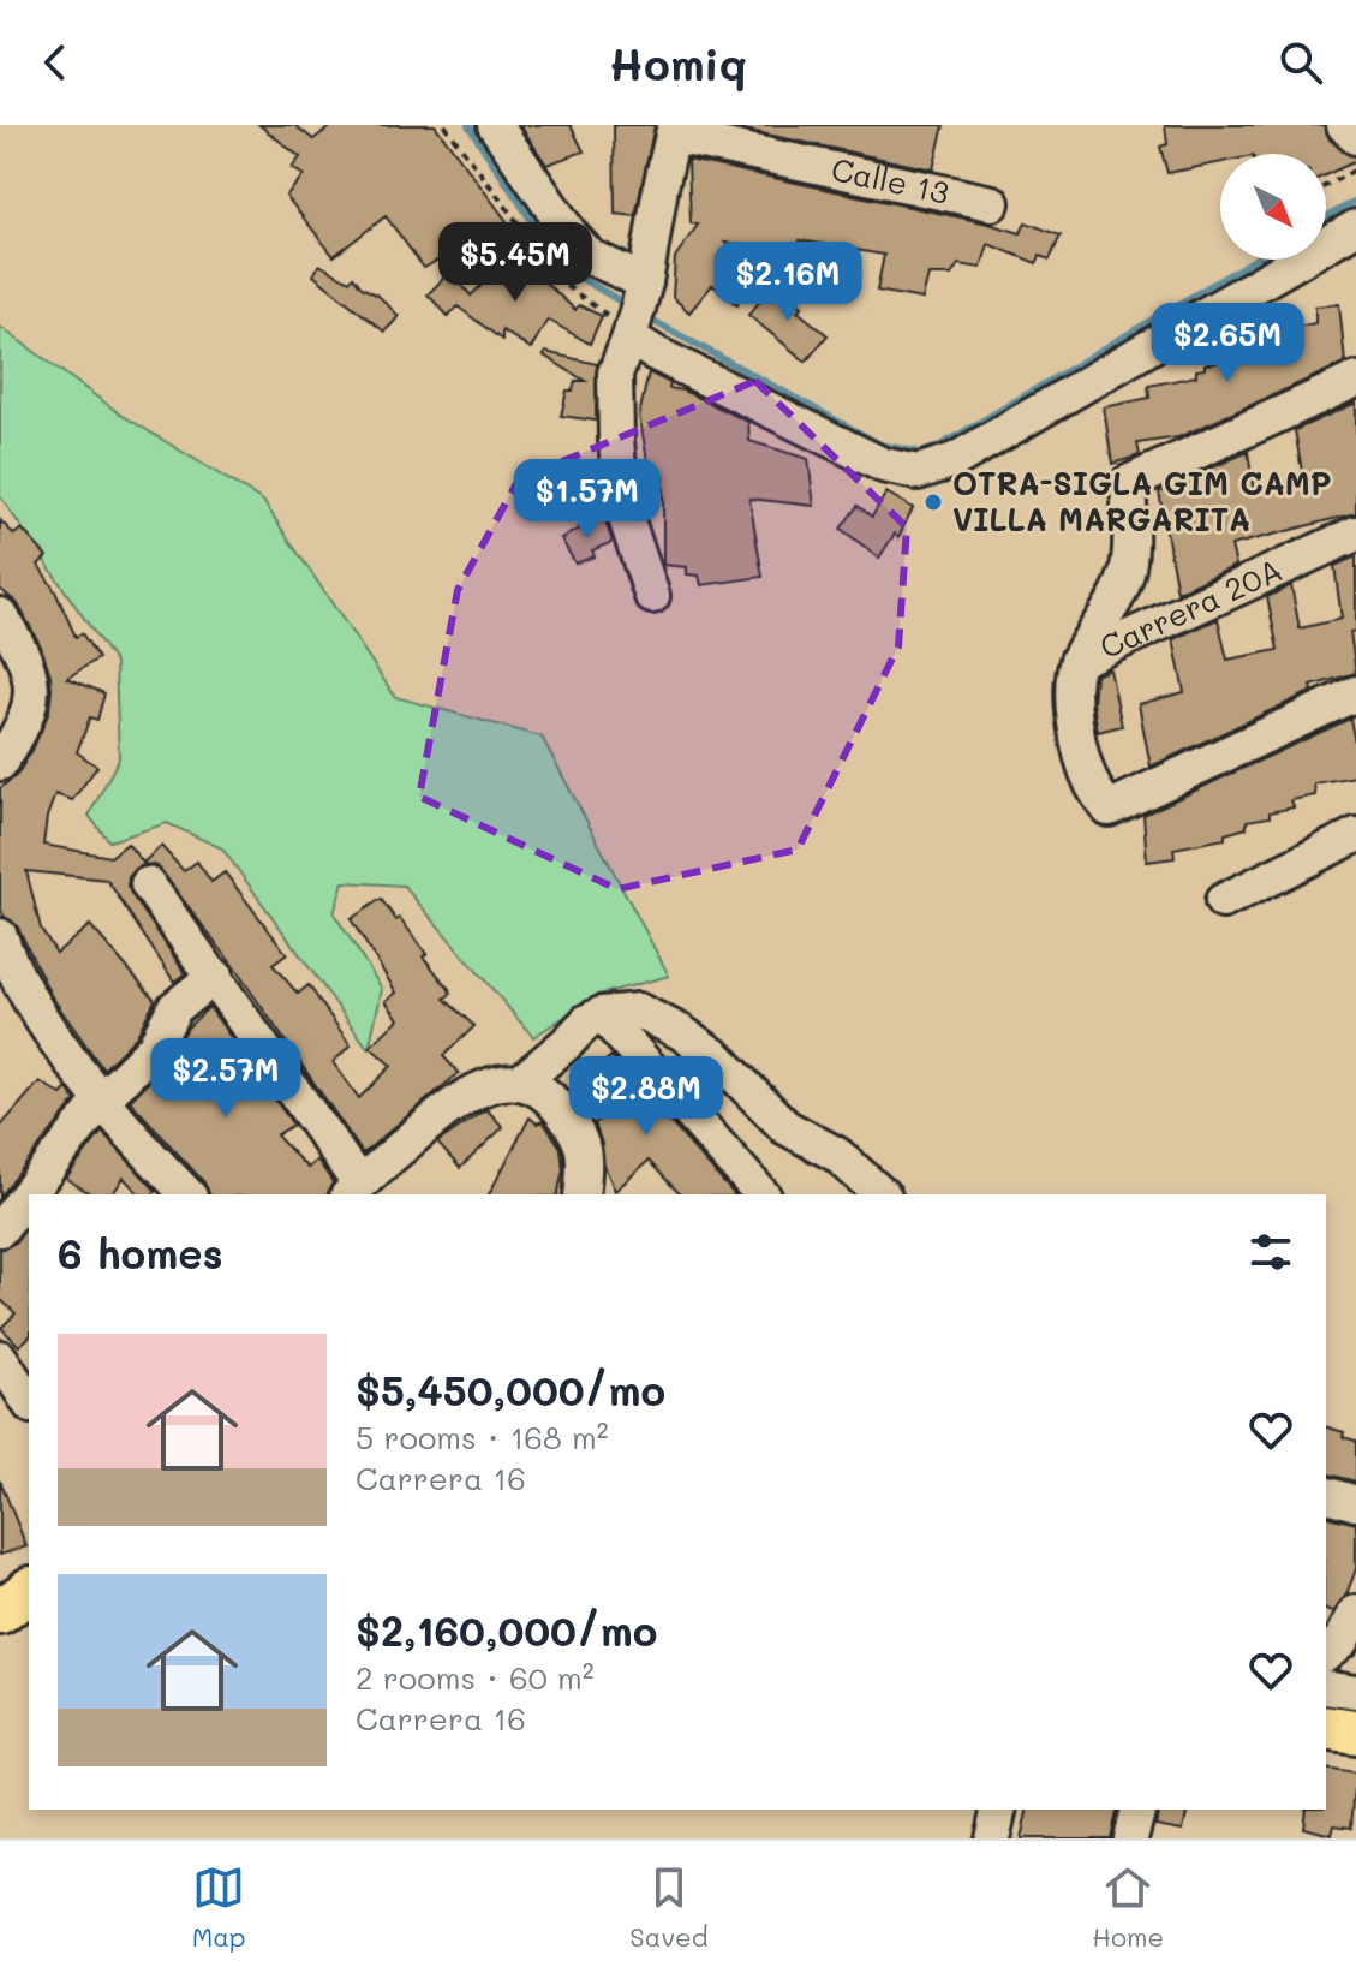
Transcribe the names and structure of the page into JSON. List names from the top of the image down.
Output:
{
  "streets": {
    "street": ["Calle 13", "Carrera 20A"]
  },
  "places": ["OTRA-SIGLA GIM CAMP VILLA MARGARITA"],
  "north": "bottom right",
  "page": {
    "header": "Homiq",
    "price": [
      "$5.45M",
      "$2.16M",
      "$2.65M",
      "$1.57M",
      "$2.57M",
      "$2.88M"
    ],
    "heading": "6 homes",
    "list": [
      {
        "name": "$5,450,000/mo",
        "note": "5 rooms · 168 m² · Carrera 16"
      },
      {
        "name": "$2,160,000/mo",
        "note": "2 rooms · 60 m² · Carrera 16"
      }
    ],
    "tabs": ["Map", "Saved", "Home"]
  }
}
